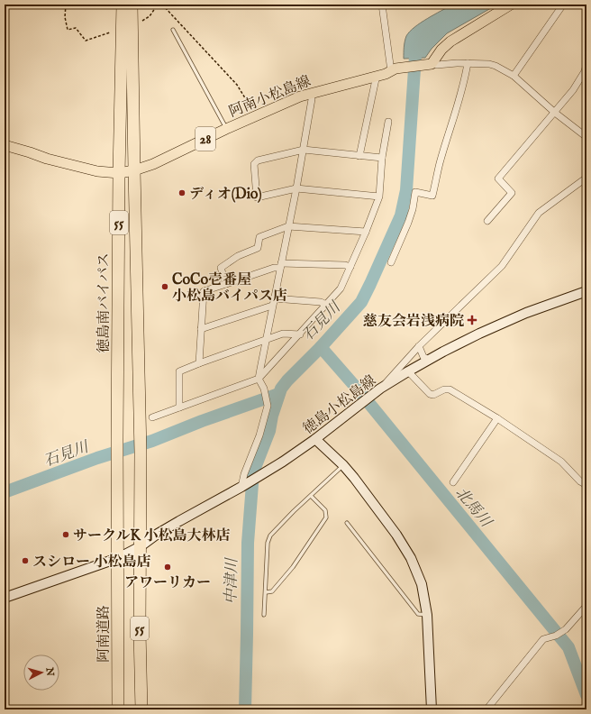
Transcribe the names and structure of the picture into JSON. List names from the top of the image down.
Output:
{
  "streets": {
    "highway": ["55", "徳島南バイパス", "阿南道路"],
    "main road": ["阿南小松島線", "28", "徳島小松島線"]
  },
  "crossings": [
    ["阿南小松島線", "55"],
    ["阿南小松島線", "徳島南バイパス"],
    ["55", "徳島小松島線"],
    ["徳島南バイパス", "徳島小松島線"],
    ["徳島南バイパス", "阿南道路"],
    ["徳島小松島線", "阿南道路"]
  ],
  "water": ["石見川", "北馬川", "中津川"],
  "places": {
    "other": [
      "ディオ(Dio)",
      "CoCo壱番屋 小松島バイパス店",
      "サークルK 小松島大林店",
      "スシロー 小松島店",
      "アワーリカー"
    ],
    "health": ["慈友会岩浅病院"]
  },
  "north": "right"
}
